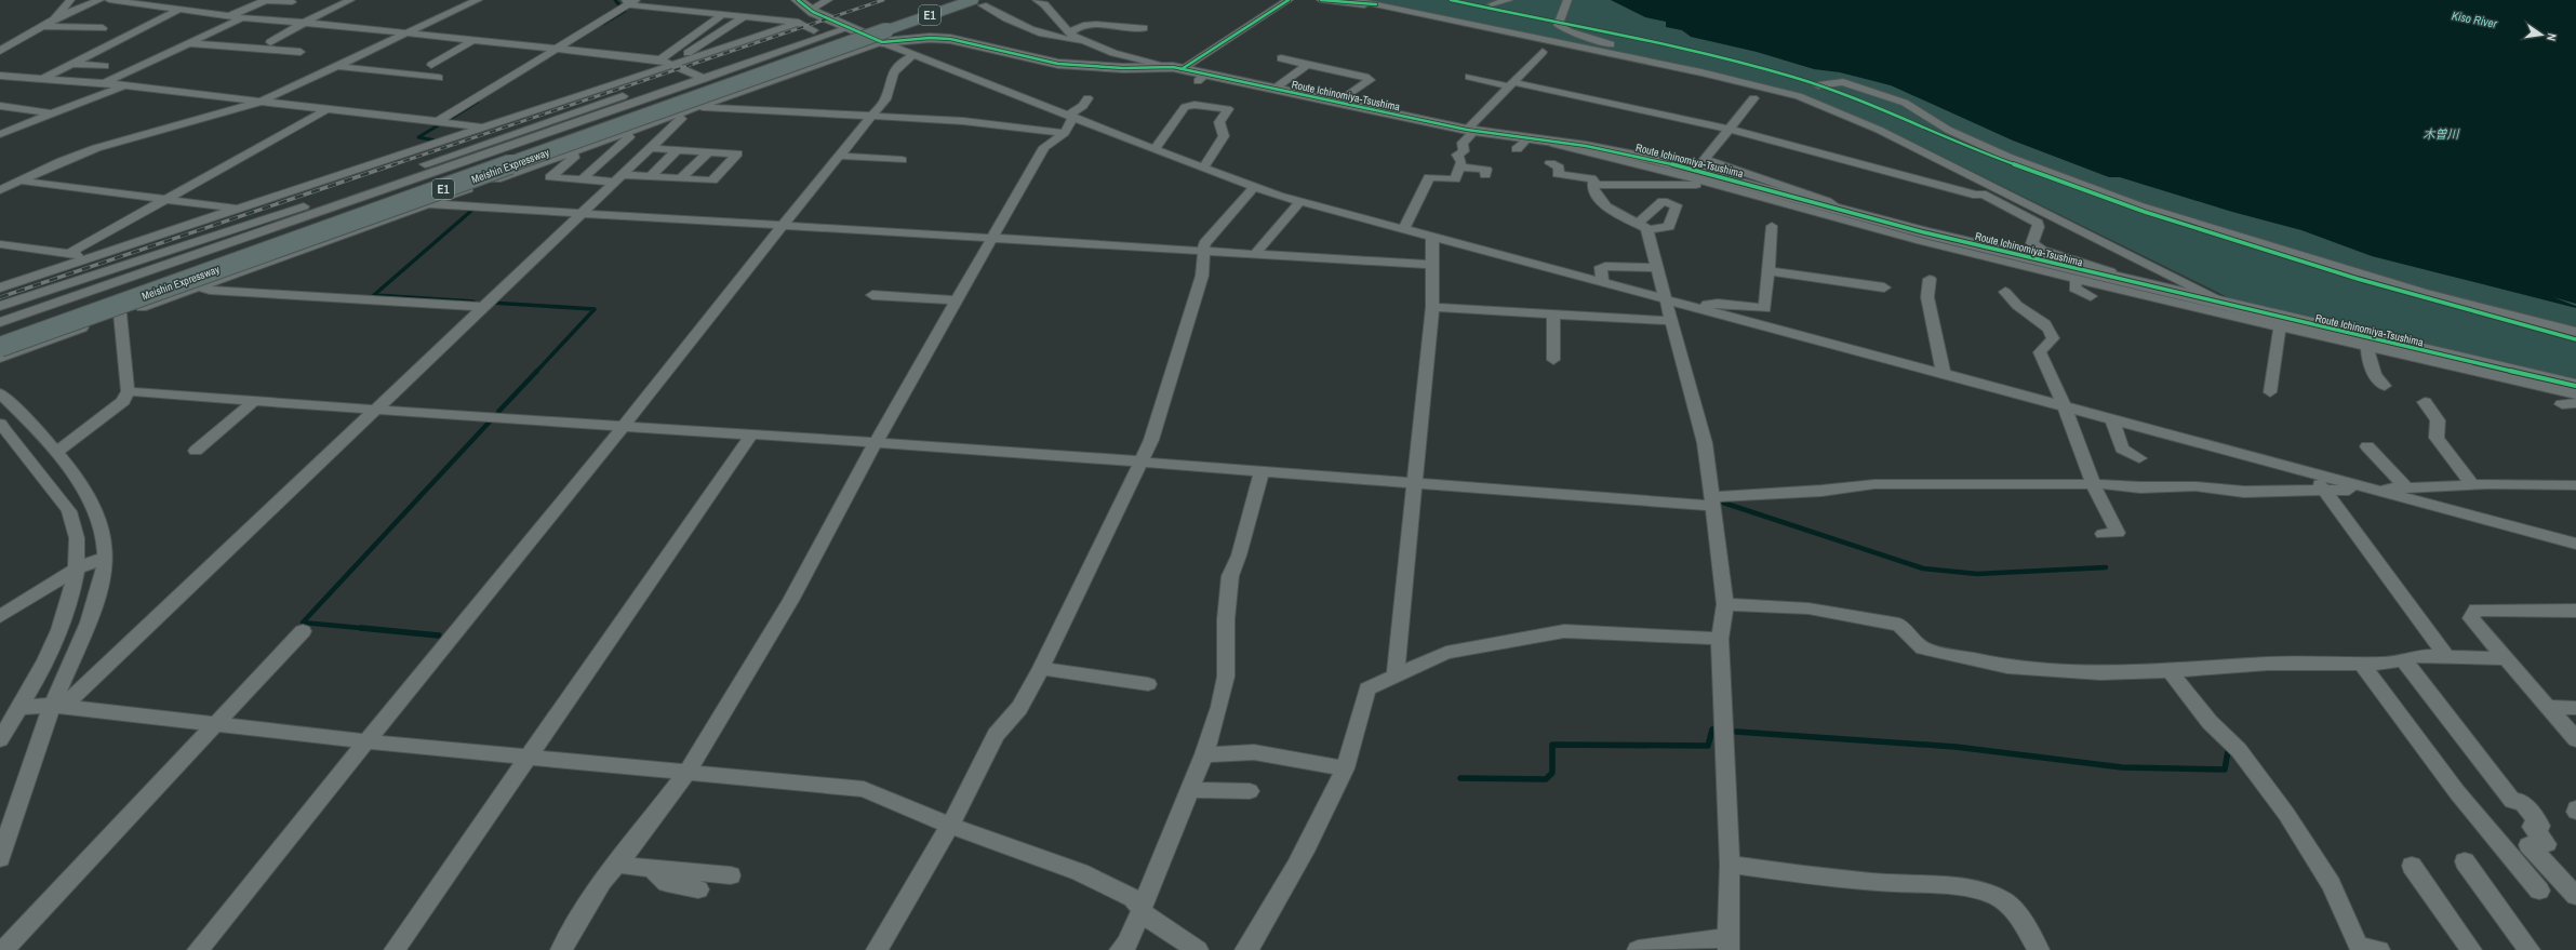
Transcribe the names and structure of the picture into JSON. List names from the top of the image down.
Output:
{
  "streets": {
    "highway": ["E1", "Meishin Expressway"],
    "main road": ["Route Ichinomiya-Tsushima"]
  },
  "crossings": [
    ["Route Ichinomiya-Tsushima", "Meishin Expressway"]
  ],
  "water": ["Kiso River", "木曽川"],
  "north": "right"
}
